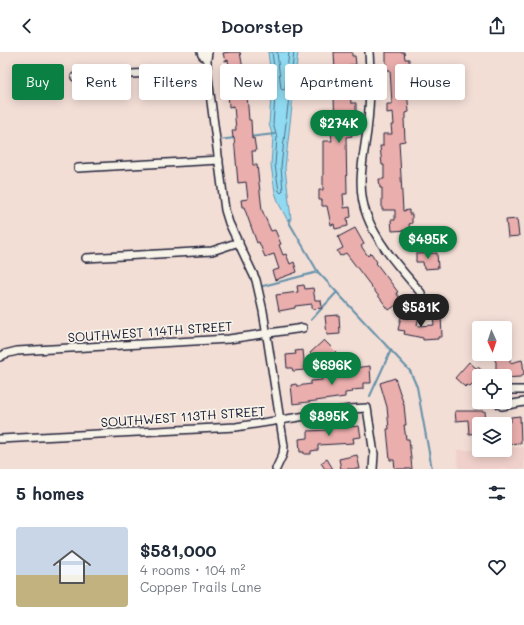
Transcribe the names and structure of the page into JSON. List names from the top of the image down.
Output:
{
  "streets": {
    "street": ["SOUTHWEST 114TH STREET", "SOUTHWEST 113TH STREET"]
  },
  "north": "bottom",
  "page": {
    "header": "Doorstep",
    "chip": [
      "Buy",
      "Rent",
      "Filters",
      "New",
      "Apartment",
      "House"
    ],
    "price": [
      "$274K",
      "$495K",
      "$581K",
      "$696K",
      "$895K"
    ],
    "heading": "5 homes",
    "list": [
      {
        "name": "$581,000",
        "note": "4 rooms · 104 m² · Copper Trails Lane"
      }
    ]
  }
}
